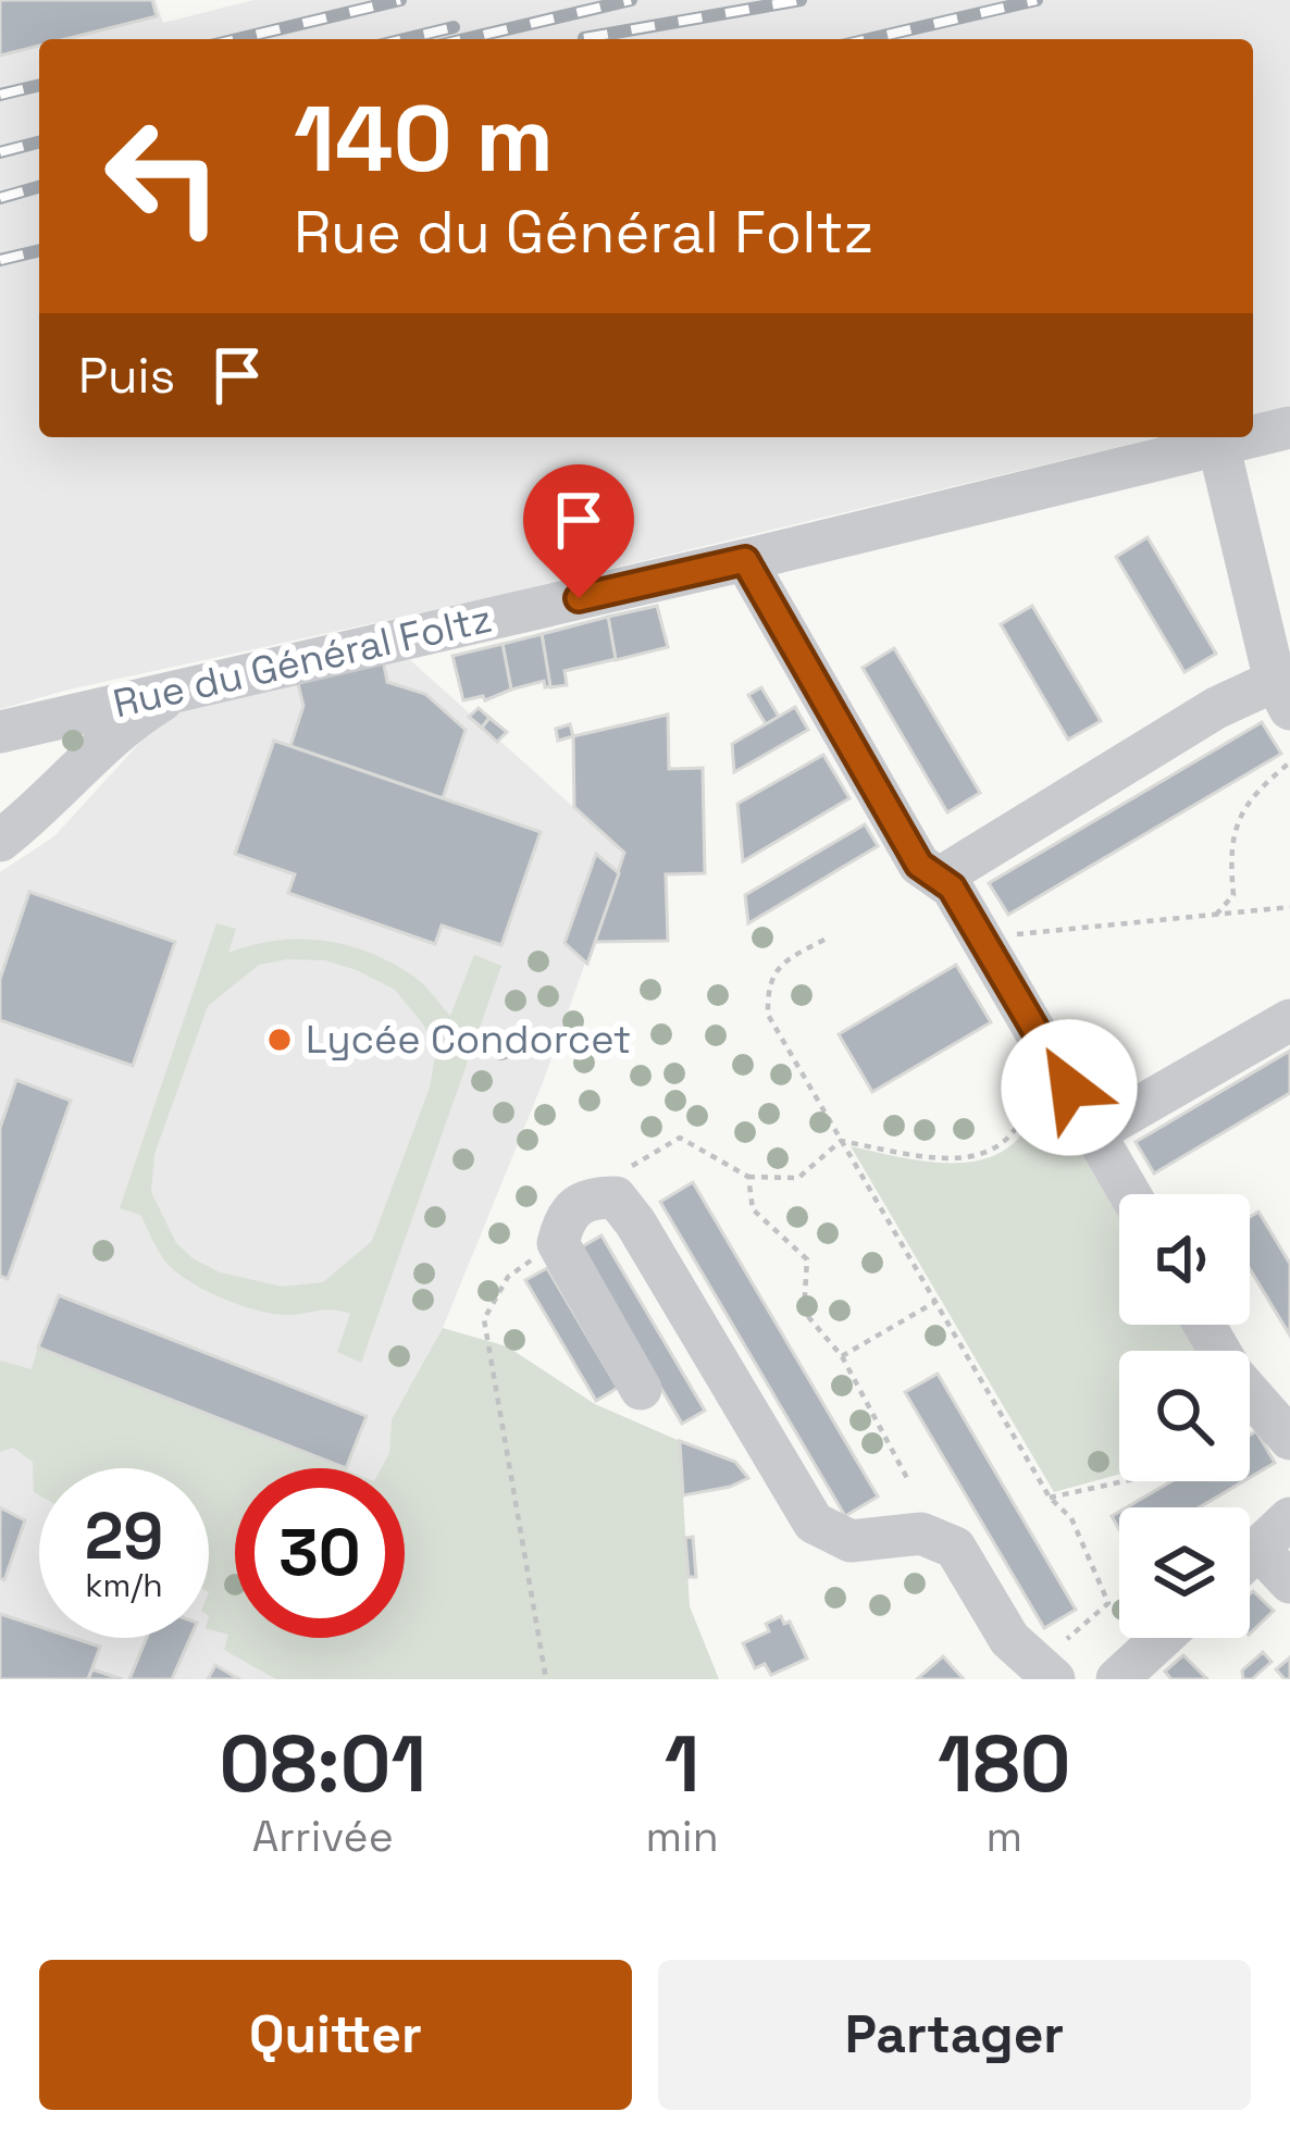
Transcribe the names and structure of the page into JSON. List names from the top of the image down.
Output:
{
  "streets": {
    "street": ["Rue du Général Foltz"]
  },
  "places": ["Lycée Condorcet"],
  "page": {
    "turn": ["140 m", "Rue du Général Foltz"],
    "then": "Puis",
    "speed": "29 km/h",
    "limit": "30",
    "eta": [
      "08:01",
      "Arrivée",
      "1",
      "min",
      "180",
      "m"
    ],
    "buttons": ["Quitter", "Partager"]
  }
}
